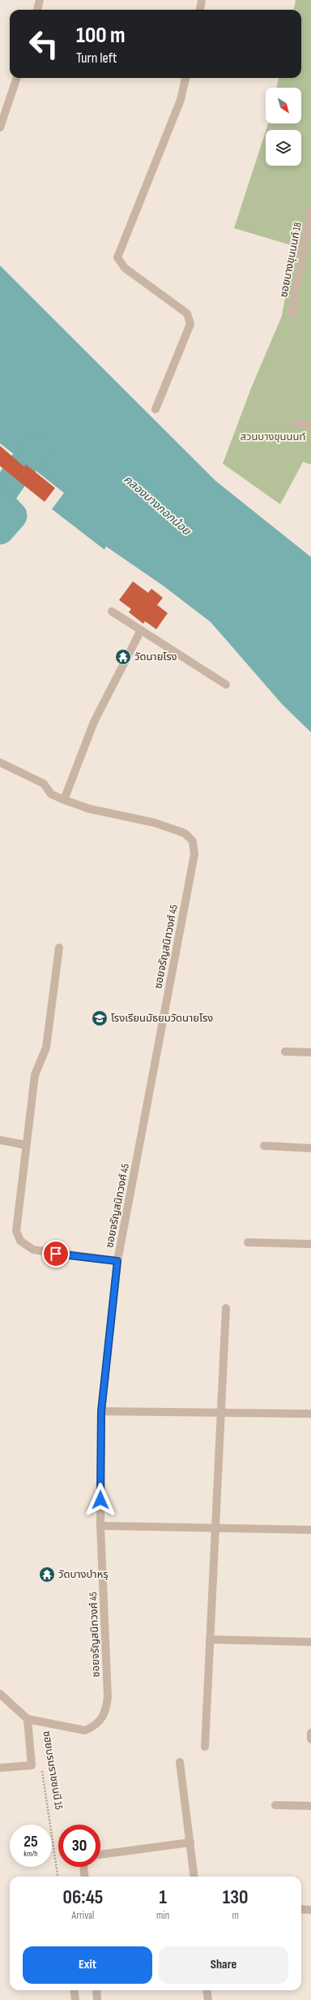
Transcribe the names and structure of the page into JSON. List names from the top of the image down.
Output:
{
  "streets": {
    "street": ["ซอยบางขุนนนท์ 18", "ซอยจรัญสนิทวงศ์ 45"],
    "path": ["ซฮยบรมราชชนนี 15"]
  },
  "water": ["คลองบางกอกน้อย"],
  "parks": ["สวนบางขุนนนท์"],
  "places": {
    "temple": ["วัดนายโรง", "วัดบางบำหรุ"],
    "school or university": ["โรงเรียนมัธยมวัดนายโรง"]
  },
  "north": "bottom right",
  "page": {
    "turn": ["100 m", "Turn left"],
    "speed": "25 km/h",
    "limit": "30",
    "eta": [
      "06:45",
      "Arrival",
      "1",
      "min",
      "130",
      "m"
    ],
    "buttons": ["Exit", "Share"]
  }
}
